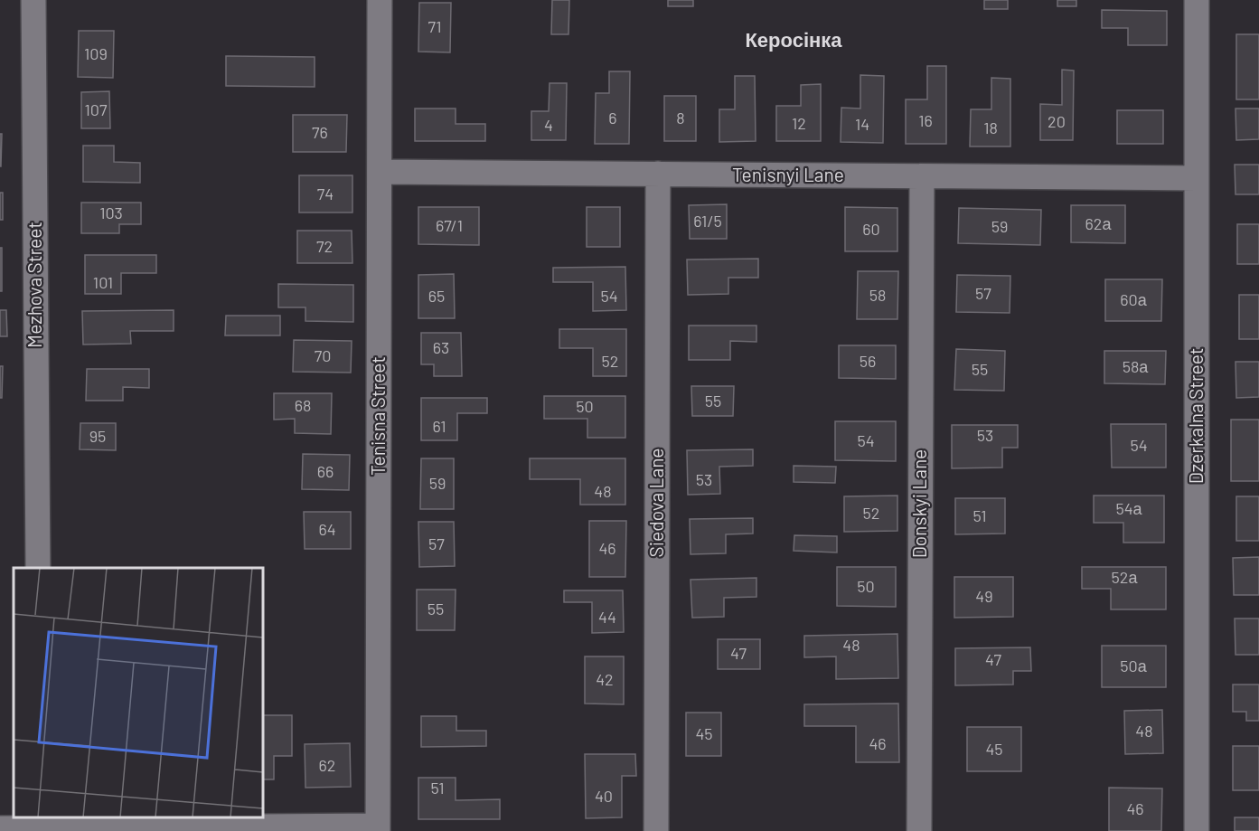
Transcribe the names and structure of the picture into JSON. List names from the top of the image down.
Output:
{
  "streets": {
    "street": [
      "Tenisnyi Lane",
      "Mezhova Street",
      "Tenisna Street",
      "Dzerkalna Street",
      "Siedova Lane",
      "Donskyi Lane"
    ]
  },
  "crossings": [
    ["Tenisnyi Lane", "Tenisna Street"],
    ["Tenisnyi Lane", "Dzerkalna Street"],
    ["Tenisnyi Lane", "Siedova Lane"],
    ["Tenisnyi Lane", "Donskyi Lane"]
  ],
  "districts": ["Керосінка"],
  "house_numbers": [
    "71",
    "109",
    "107",
    "6",
    "8",
    "16",
    "20",
    "12",
    "14",
    "4",
    "18",
    "76",
    "74",
    "103",
    "61/5",
    "62а",
    "67/1",
    "59",
    "60",
    "72",
    "101",
    "57",
    "58",
    "65",
    "54",
    "60а",
    "63",
    "70",
    "52",
    "56",
    "58а",
    "55",
    "55",
    "68",
    "50",
    "61",
    "53",
    "95",
    "54",
    "54",
    "66",
    "53",
    "59",
    "48",
    "54а",
    "52",
    "51",
    "64",
    "57",
    "46",
    "52а",
    "50",
    "49",
    "55",
    "44",
    "48",
    "47",
    "47",
    "50а",
    "42",
    "48",
    "45",
    "46",
    "45",
    "62",
    "51",
    "40",
    "46"
  ]
}
